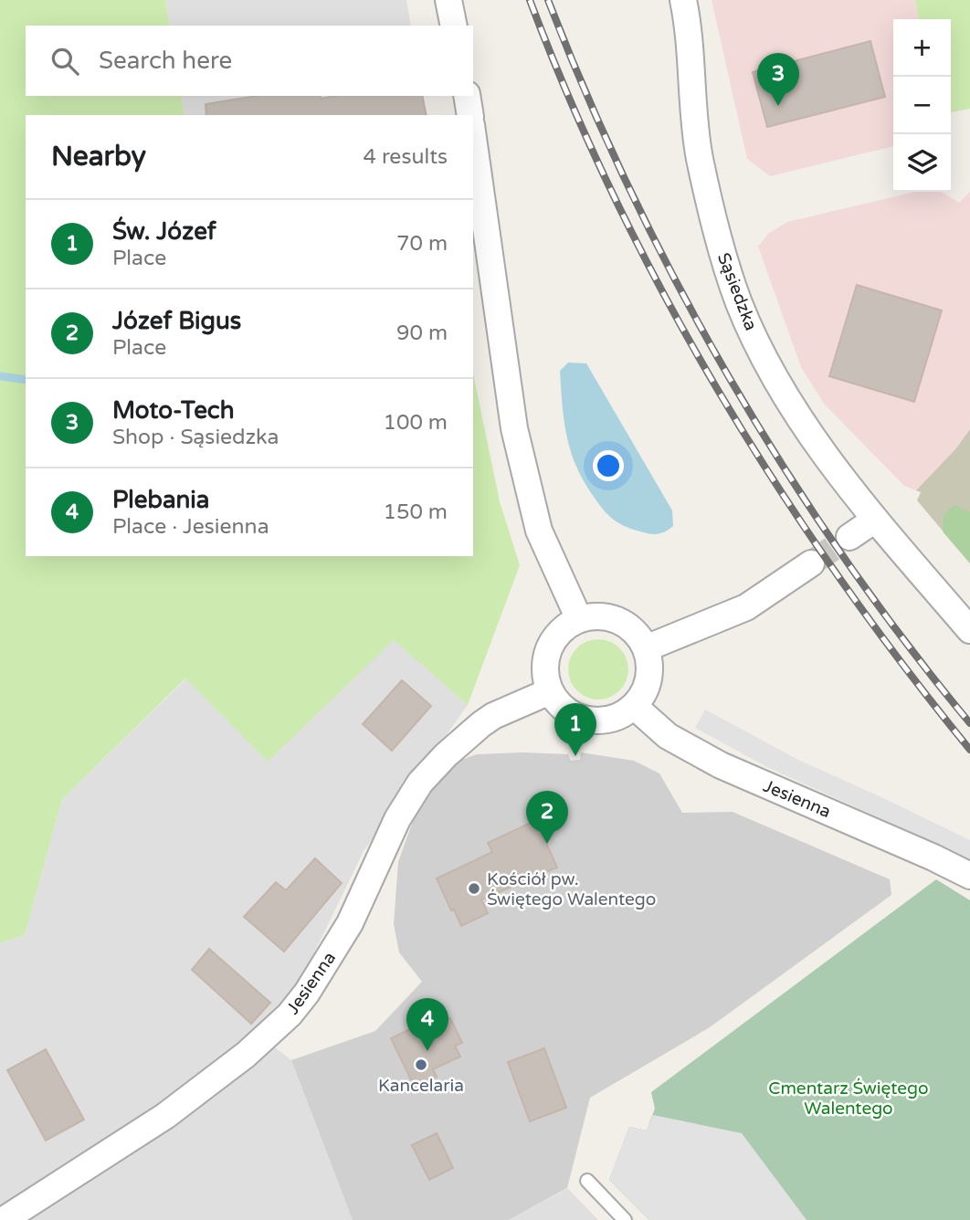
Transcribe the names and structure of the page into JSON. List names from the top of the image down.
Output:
{
  "streets": {
    "street": ["Sąsiedzka", "Jesienna"]
  },
  "parks": ["Cmentarz Świętego Walentego"],
  "places": ["Kościół pw. Świętego Walentego", "Kancelaria"],
  "page": {
    "map_buttons": ["+", "−"],
    "search": "Search here",
    "pins": [
      "3",
      "1",
      "2",
      "4"
    ],
    "heading": ["Nearby", "4 results"],
    "list": [
      {
        "mark": "1",
        "name": "Św. Józef",
        "note": "Place",
        "value": "70 m"
      },
      {
        "mark": "2",
        "name": "Józef Bigus",
        "note": "Place",
        "value": "90 m"
      },
      {
        "mark": "3",
        "name": "Moto-Tech",
        "note": "Shop · Sąsiedzka",
        "value": "100 m"
      },
      {
        "mark": "4",
        "name": "Plebania",
        "note": "Place · Jesienna",
        "value": "150 m"
      }
    ]
  }
}
